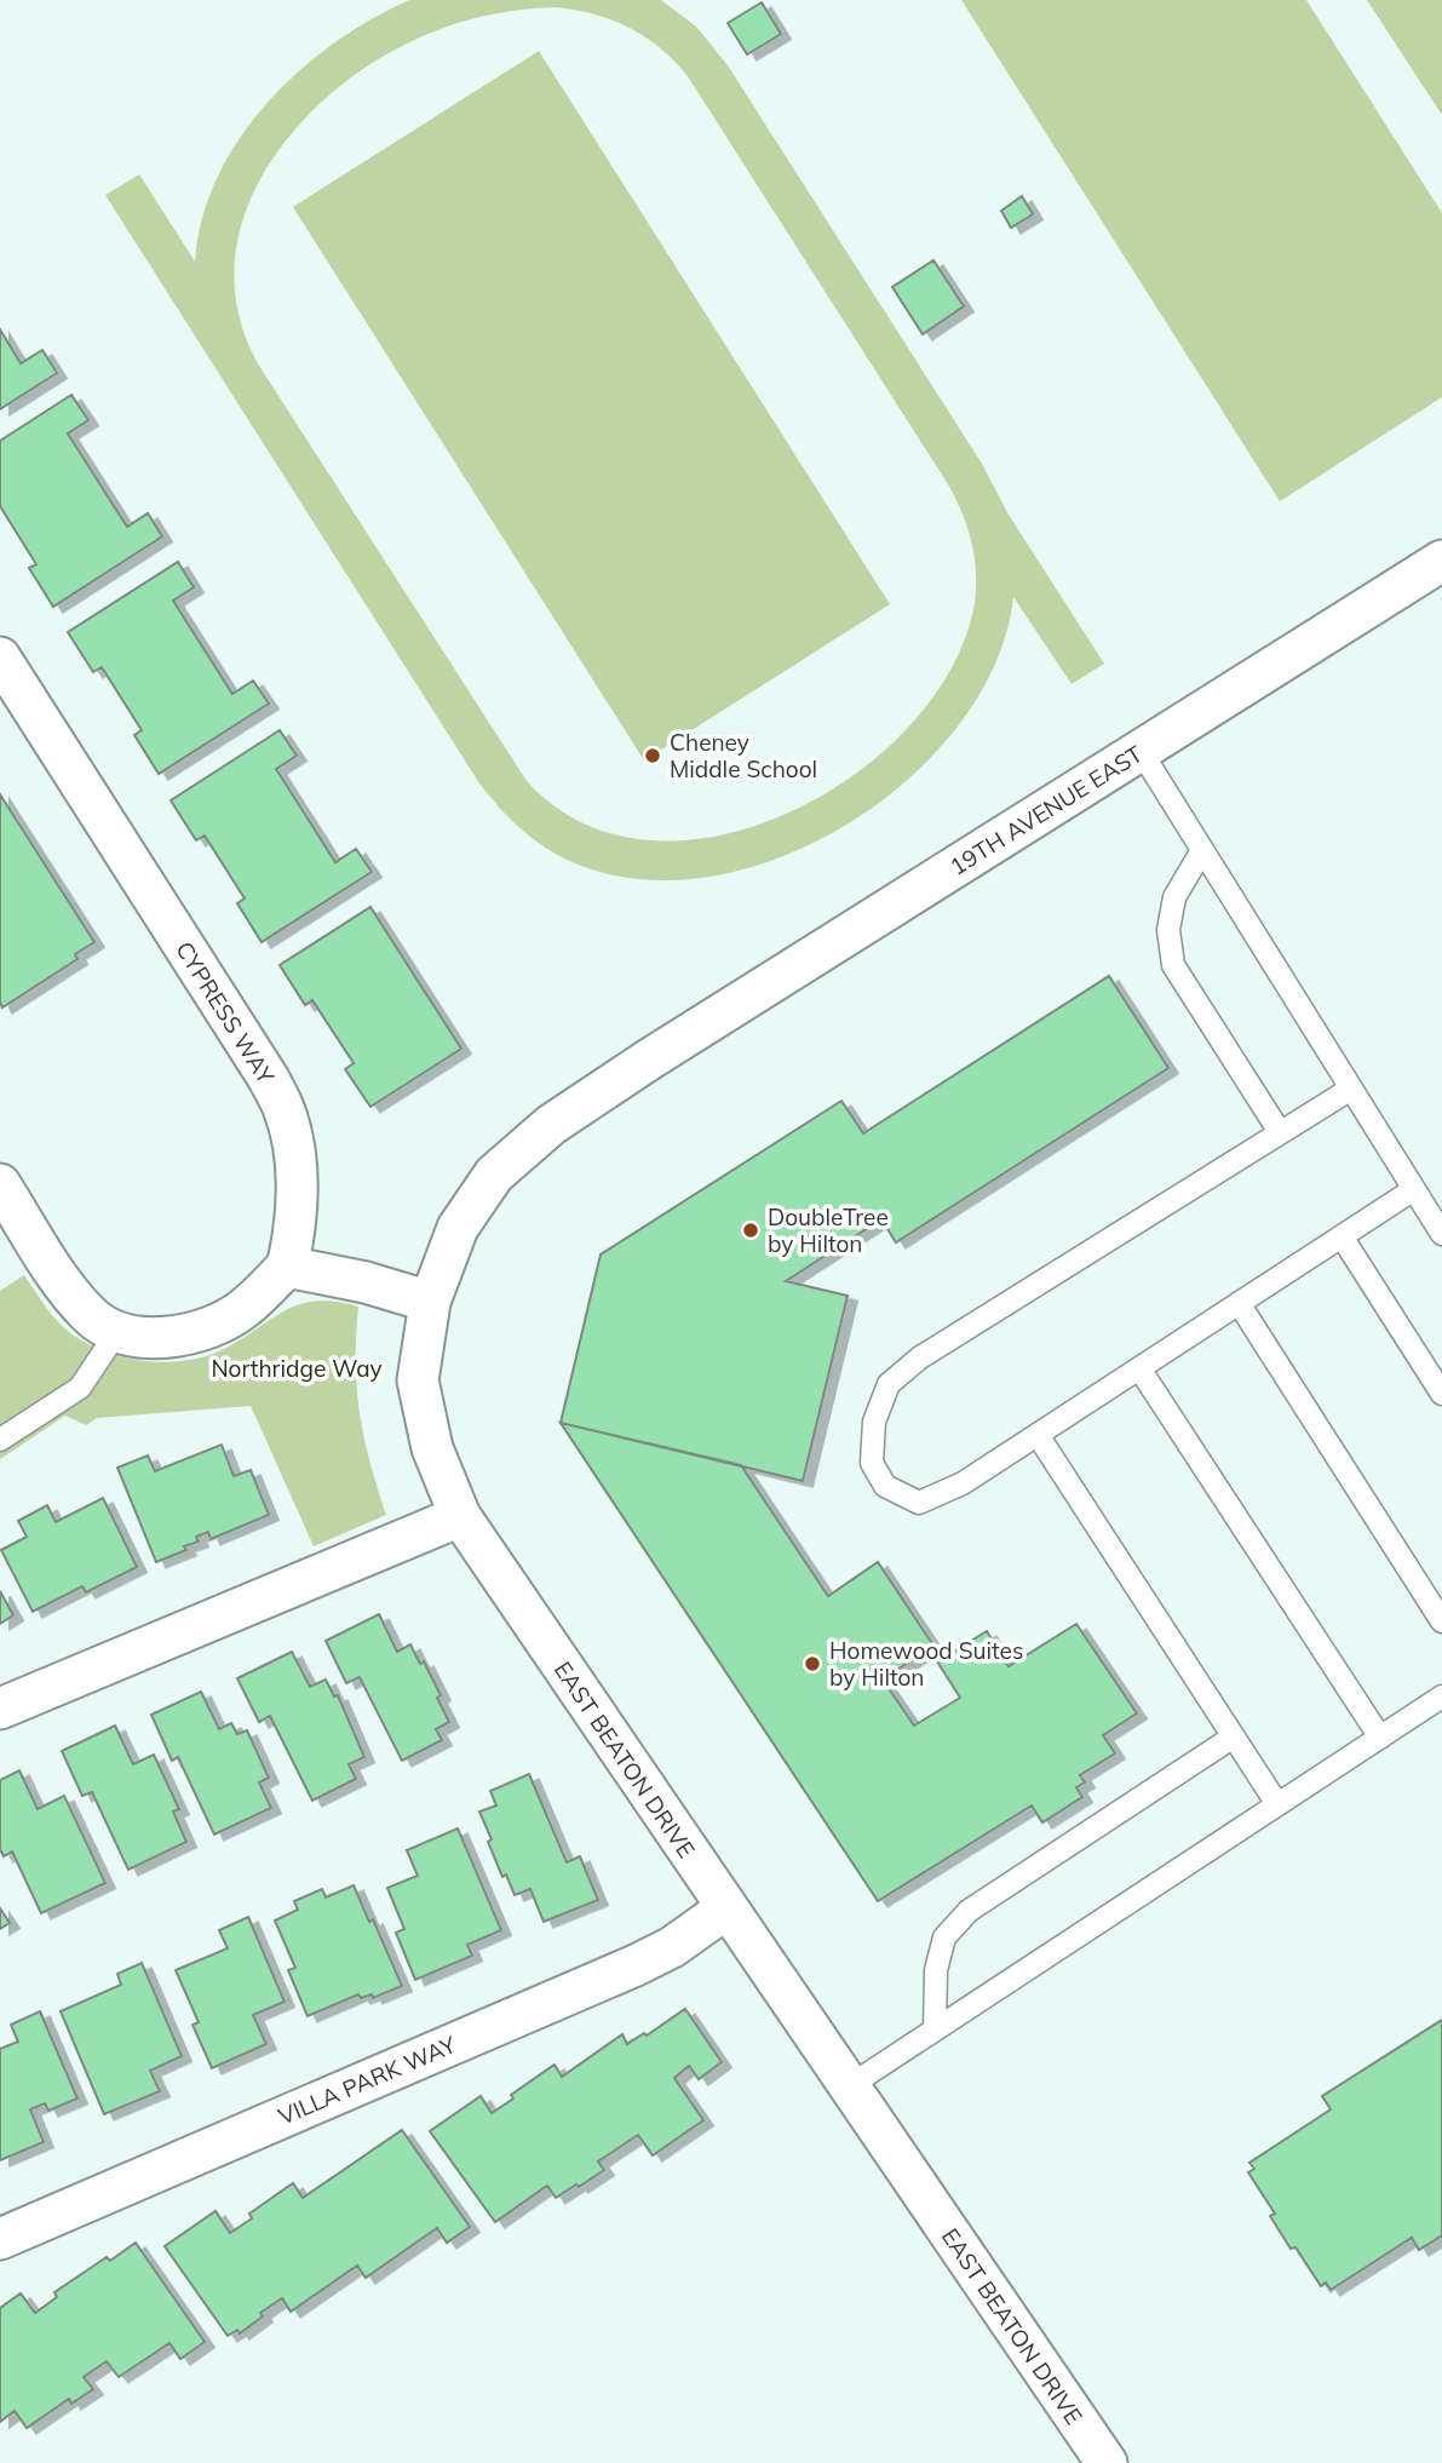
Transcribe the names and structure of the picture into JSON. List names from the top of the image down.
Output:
{
  "streets": {
    "street": [
      "19TH AVENUE EAST",
      "CYPRESS WAY",
      "EAST BEATON DRIVE",
      "VILLA PARK WAY"
    ]
  },
  "crossings": [
    ["19TH AVENUE EAST", "EAST BEATON DRIVE"],
    ["EAST BEATON DRIVE", "VILLA PARK WAY"]
  ],
  "parks": ["Northridge Way"],
  "places": ["Cheney Middle School", "DoubleTree by Hilton", "Homewood Suites by Hilton"]
}
